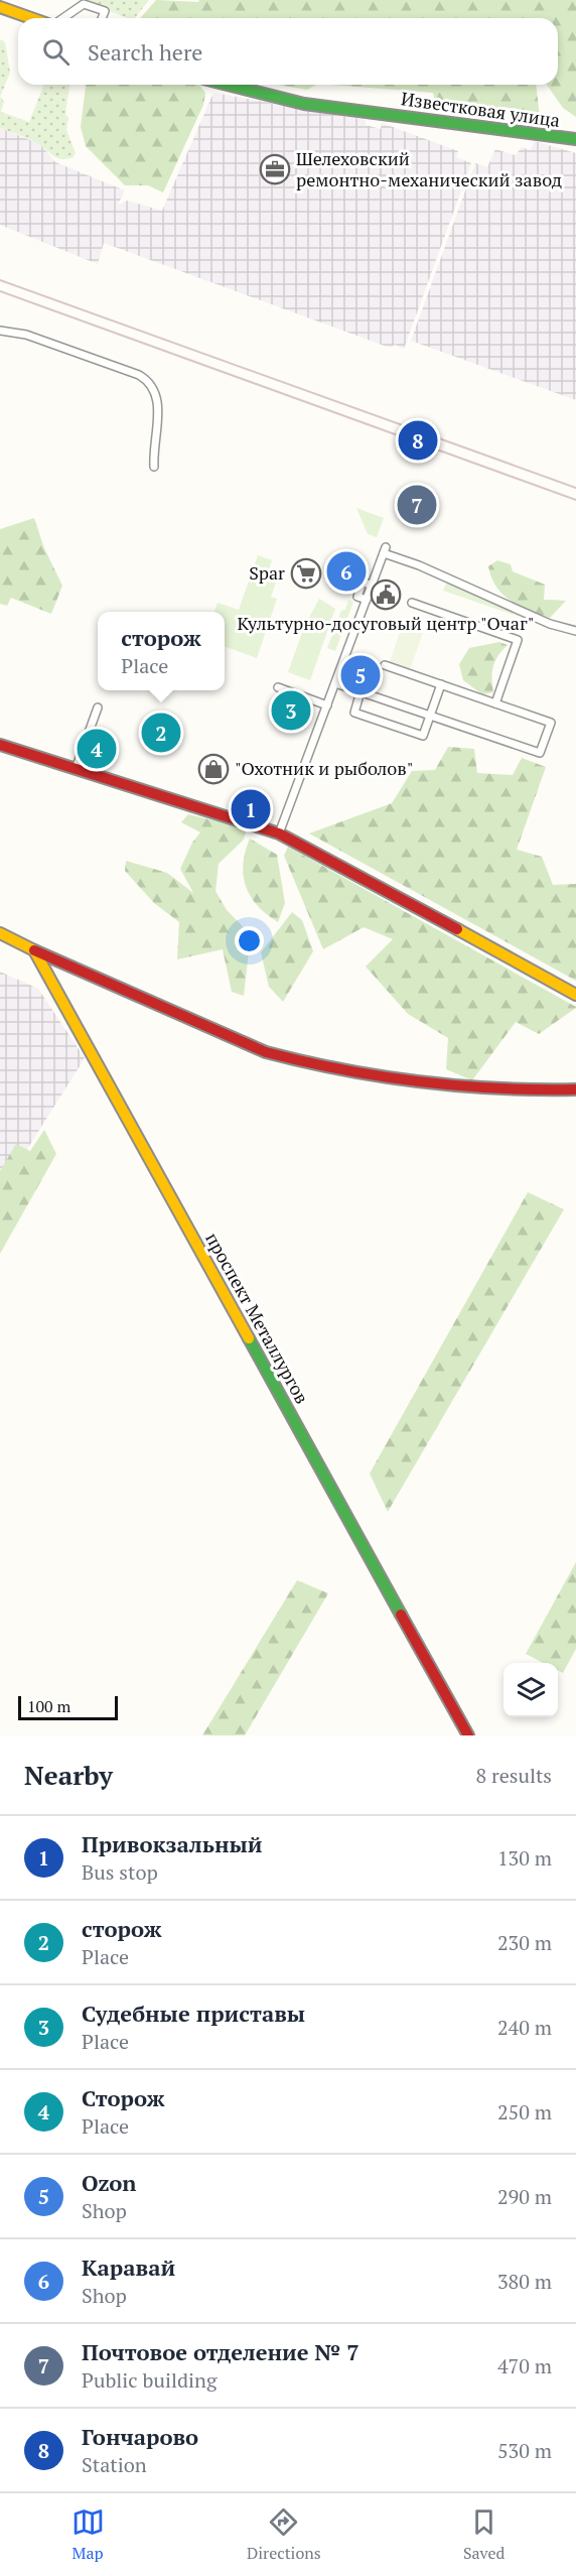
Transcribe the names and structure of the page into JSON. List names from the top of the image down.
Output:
{
  "streets": {
    "street": ["Известковая улица", "проспект Металлургов"]
  },
  "places": {
    "office": ["Шелеховский ремонтно-механический завод"],
    "supermarket": ["Spar"],
    "public building": ["Культурно-досуговый центр \"Очаг\""],
    "shop": ["\"Охотник и рыболов\""]
  },
  "scale_bar": "100 m",
  "page": {
    "search": "Search here",
    "pins": [
      "8",
      "7",
      "6",
      "5",
      "3",
      "2",
      "4",
      "1"
    ],
    "popup": ["сторож", "Place"],
    "scale": "100 m",
    "heading": ["Nearby", "8 results"],
    "list": [
      {
        "mark": "1",
        "name": "Привокзальный",
        "note": "Bus stop",
        "value": "130 m"
      },
      {
        "mark": "2",
        "name": "сторож",
        "note": "Place",
        "value": "230 m"
      },
      {
        "mark": "3",
        "name": "Судебные приставы",
        "note": "Place",
        "value": "240 m"
      },
      {
        "mark": "4",
        "name": "Сторож",
        "note": "Place",
        "value": "250 m"
      },
      {
        "mark": "5",
        "name": "Ozon",
        "note": "Shop",
        "value": "290 m"
      },
      {
        "mark": "6",
        "name": "Каравай",
        "note": "Shop",
        "value": "380 m"
      },
      {
        "mark": "7",
        "name": "Почтовое отделение № 7",
        "note": "Public building",
        "value": "470 m"
      },
      {
        "mark": "8",
        "name": "Гончарово",
        "note": "Station",
        "value": "530 m"
      }
    ],
    "nav": ["Map", "Directions", "Saved"]
  }
}
